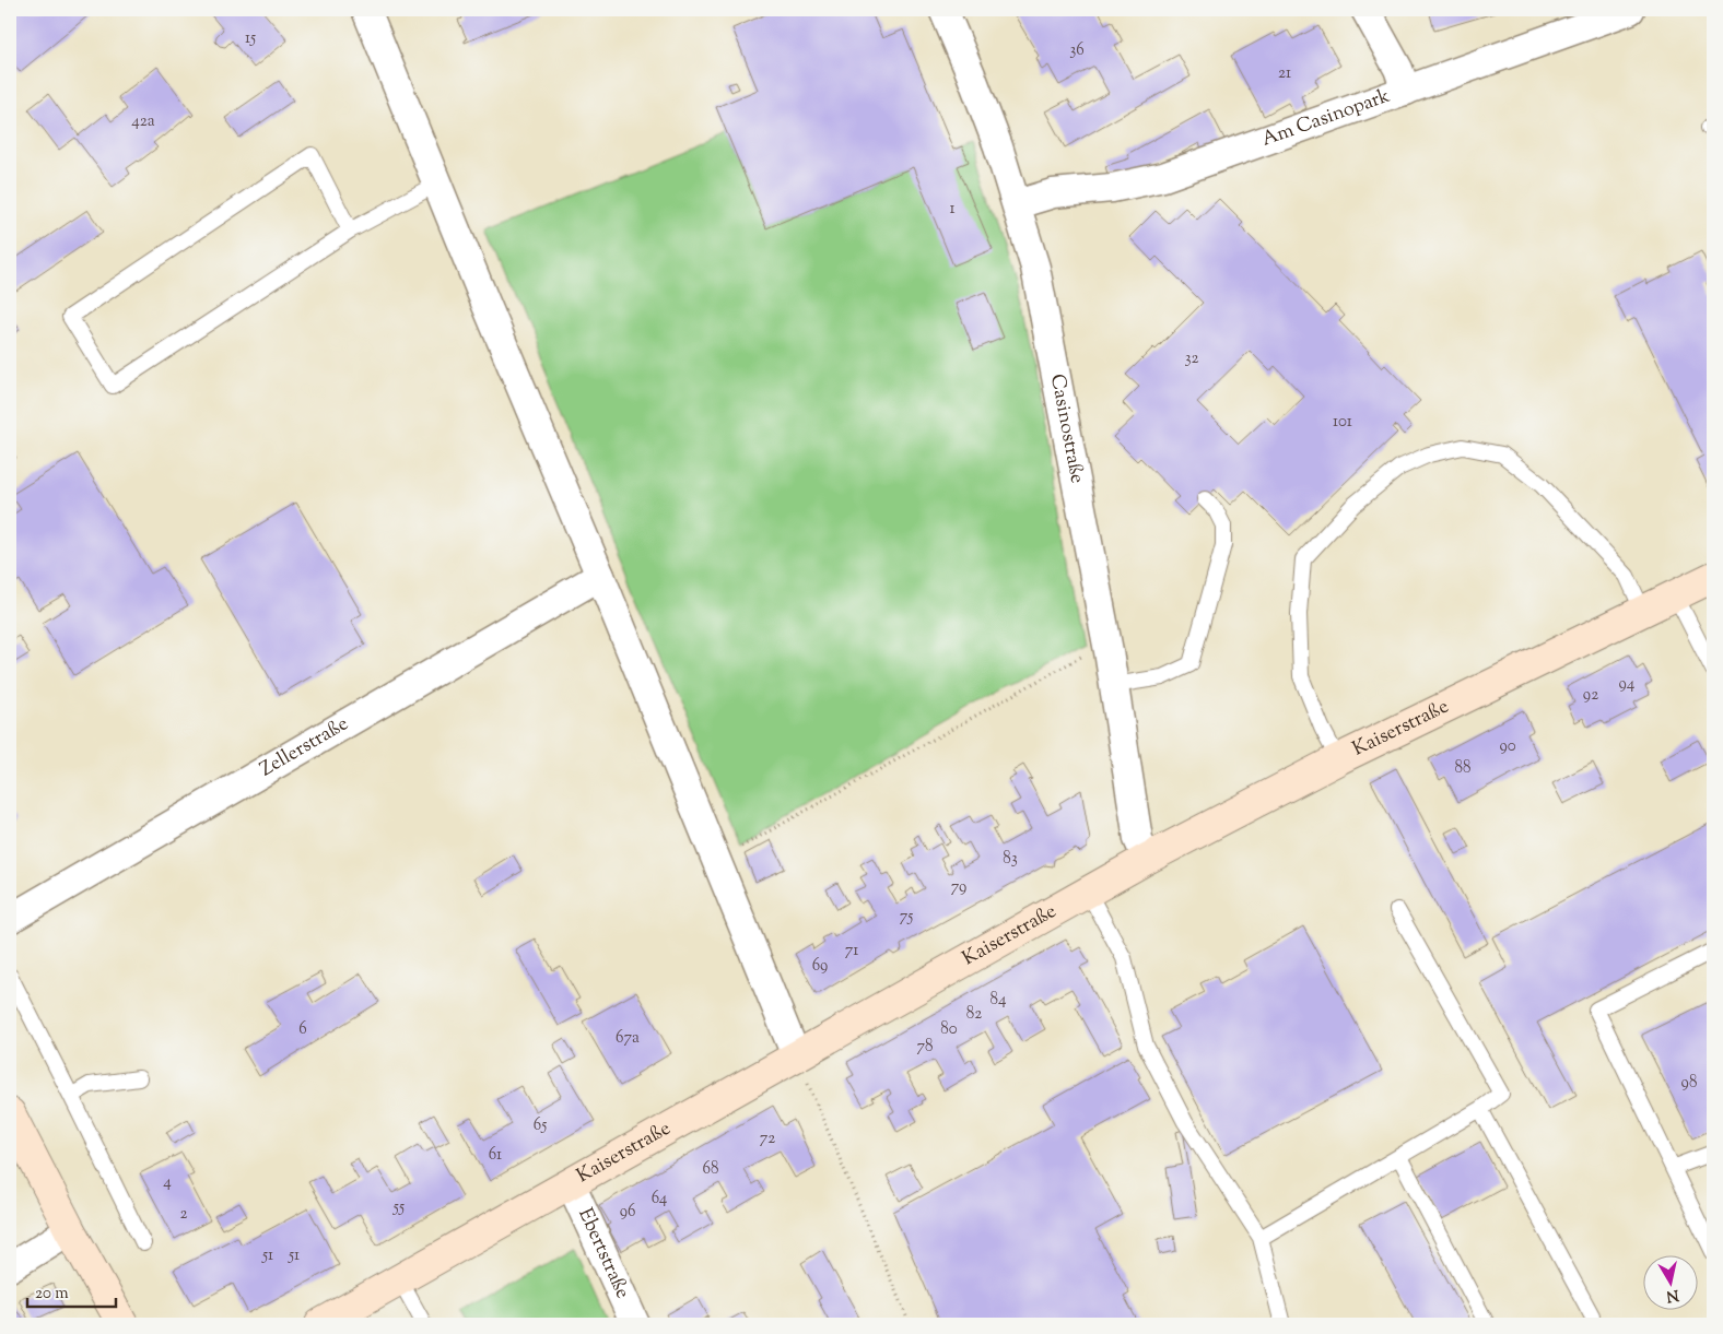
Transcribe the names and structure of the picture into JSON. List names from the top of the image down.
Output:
{
  "streets": {
    "street": [
      "Am Casinopark",
      "Casinostraße",
      "Kaiserstraße",
      "Zellerstraße",
      "Ebertstraße"
    ]
  },
  "crossings": [
    ["Am Casinopark", "Casinostraße"],
    ["Casinostraße", "Kaiserstraße"],
    ["Kaiserstraße", "Ebertstraße"]
  ],
  "house_numbers": [
    "15",
    "36",
    "21",
    "42a",
    "1",
    "32",
    "101",
    "94",
    "92",
    "90",
    "88",
    "83",
    "79",
    "75",
    "71",
    "69",
    "84",
    "82",
    "6",
    "80",
    "67a",
    "78",
    "98",
    "65",
    "72",
    "61",
    "68",
    "4",
    "64",
    "55",
    "96",
    "2",
    "51",
    "51"
  ],
  "scale_bar": "20 m",
  "north": "bottom"
}
